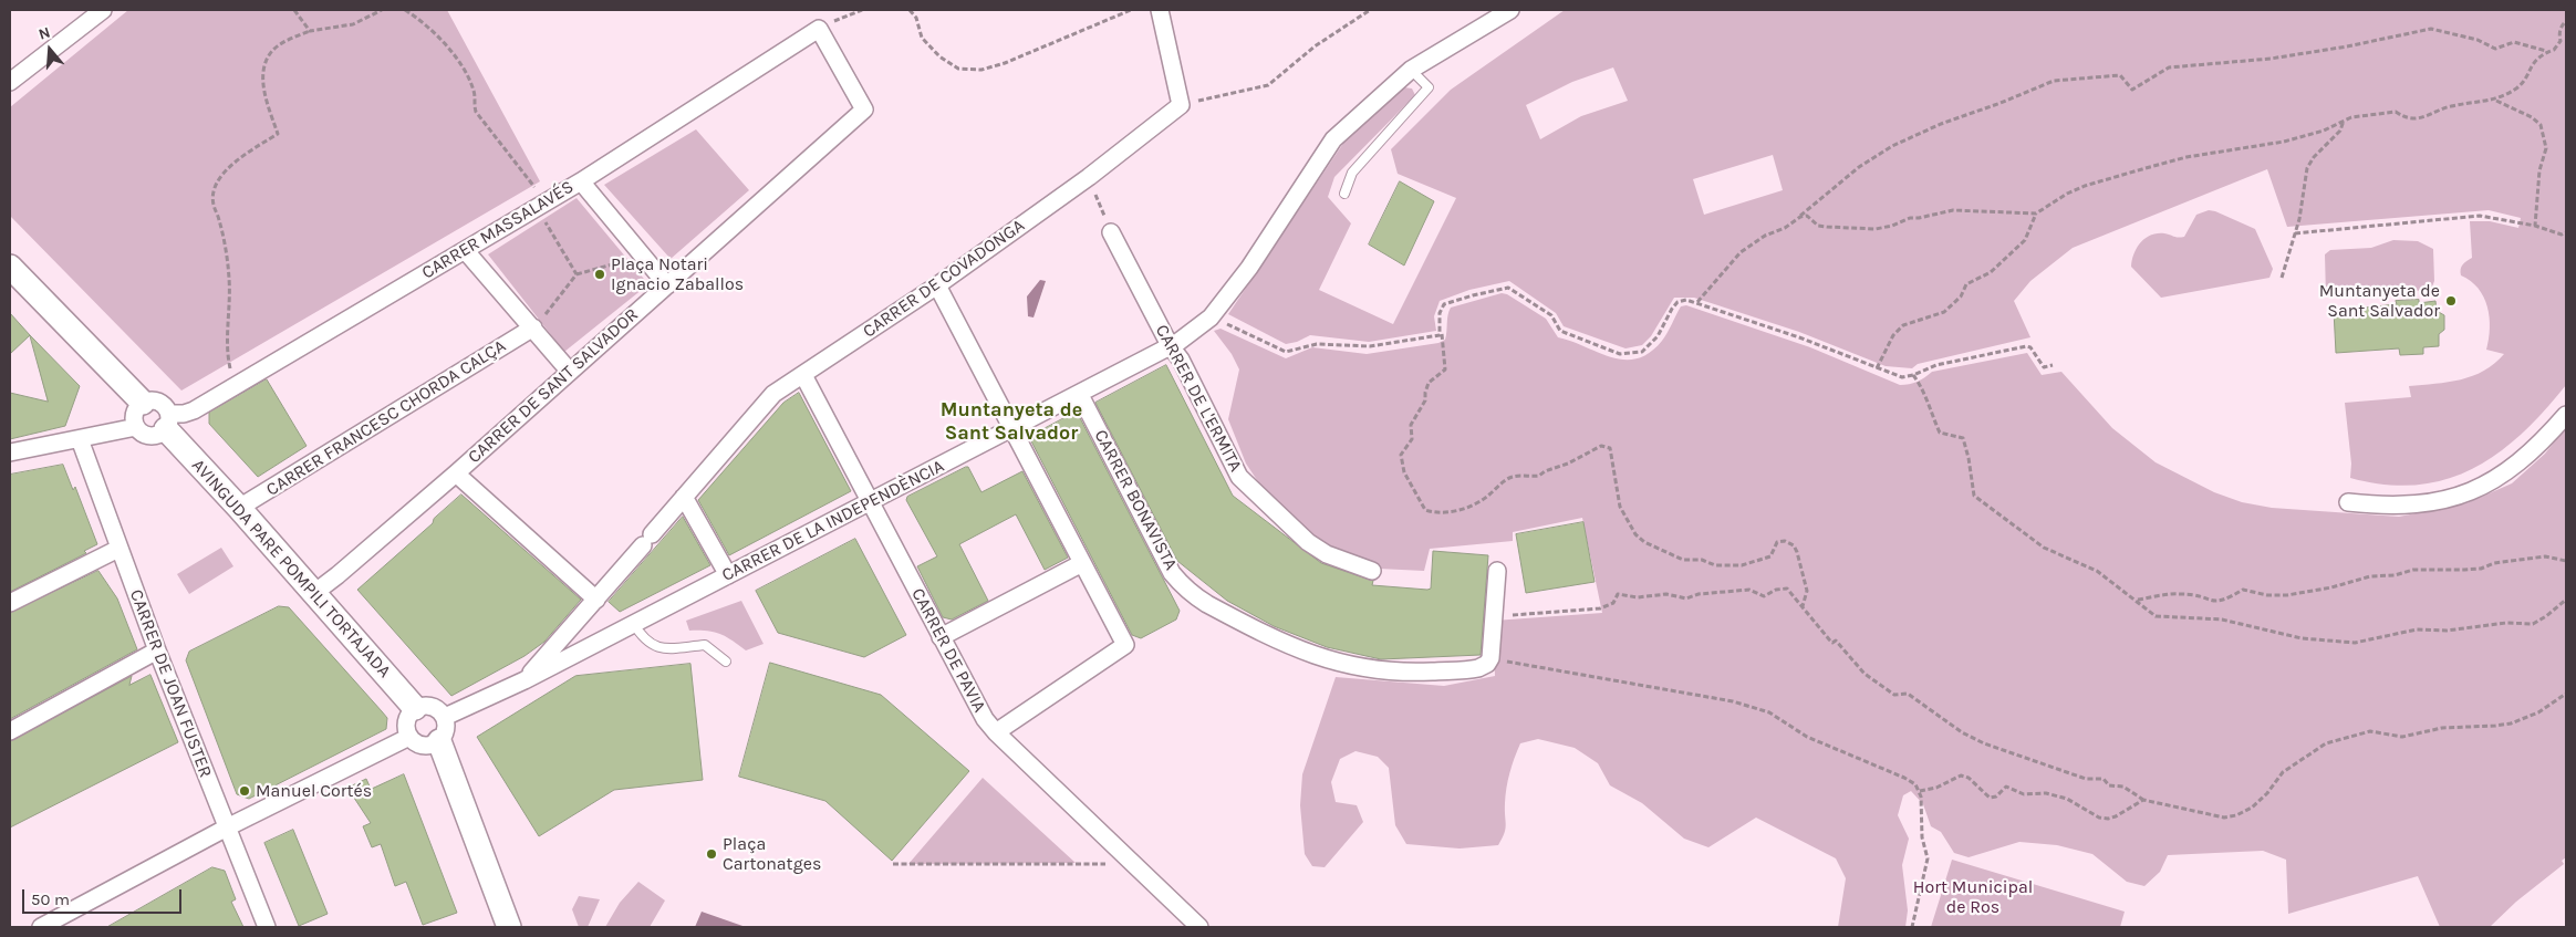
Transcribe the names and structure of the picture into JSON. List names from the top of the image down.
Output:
{
  "streets": {
    "street": [
      "CARRER MASSALAVÉS",
      "CARRER DE COVADONGA",
      "CARRER DE SANT SALVADOR",
      "CARRER DE L'ERMITA",
      "CARRER FRANCESC CHORDA CALÇA",
      "CARRER BONAVISTA",
      "CARRER DE LA INDEPENDÈNCIA",
      "AVINGUDA PARE POMPILI TORTAJADA",
      "CARRER DE PAVIA",
      "CARRER DE JOAN FUSTER"
    ]
  },
  "crossings": [
    ["CARRER MASSALAVÉS", "CARRER DE SANT SALVADOR"],
    ["CARRER MASSALAVÉS", "AVINGUDA PARE POMPILI TORTAJADA"],
    ["CARRER DE COVADONGA", "CARRER DE LA INDEPENDÈNCIA"],
    ["CARRER DE COVADONGA", "CARRER DE PAVIA"],
    ["CARRER DE SANT SALVADOR", "AVINGUDA PARE POMPILI TORTAJADA"],
    ["CARRER DE L'ERMITA", "CARRER DE LA INDEPENDÈNCIA"],
    ["CARRER FRANCESC CHORDA CALÇA", "AVINGUDA PARE POMPILI TORTAJADA"],
    ["CARRER BONAVISTA", "CARRER DE LA INDEPENDÈNCIA"],
    ["CARRER DE LA INDEPENDÈNCIA", "AVINGUDA PARE POMPILI TORTAJADA"],
    ["CARRER DE LA INDEPENDÈNCIA", "CARRER DE PAVIA"]
  ],
  "districts": ["Muntanyeta de Sant Salvador"],
  "parks": ["Hort Municipal de Ros"],
  "places": [
    "Plaça Notari Ignacio Zaballos",
    "Muntanyeta de Sant Salvador",
    "Manuel Cortés",
    "Plaça Cartonatges"
  ],
  "scale_bar": "50 m",
  "north": "top"
}
